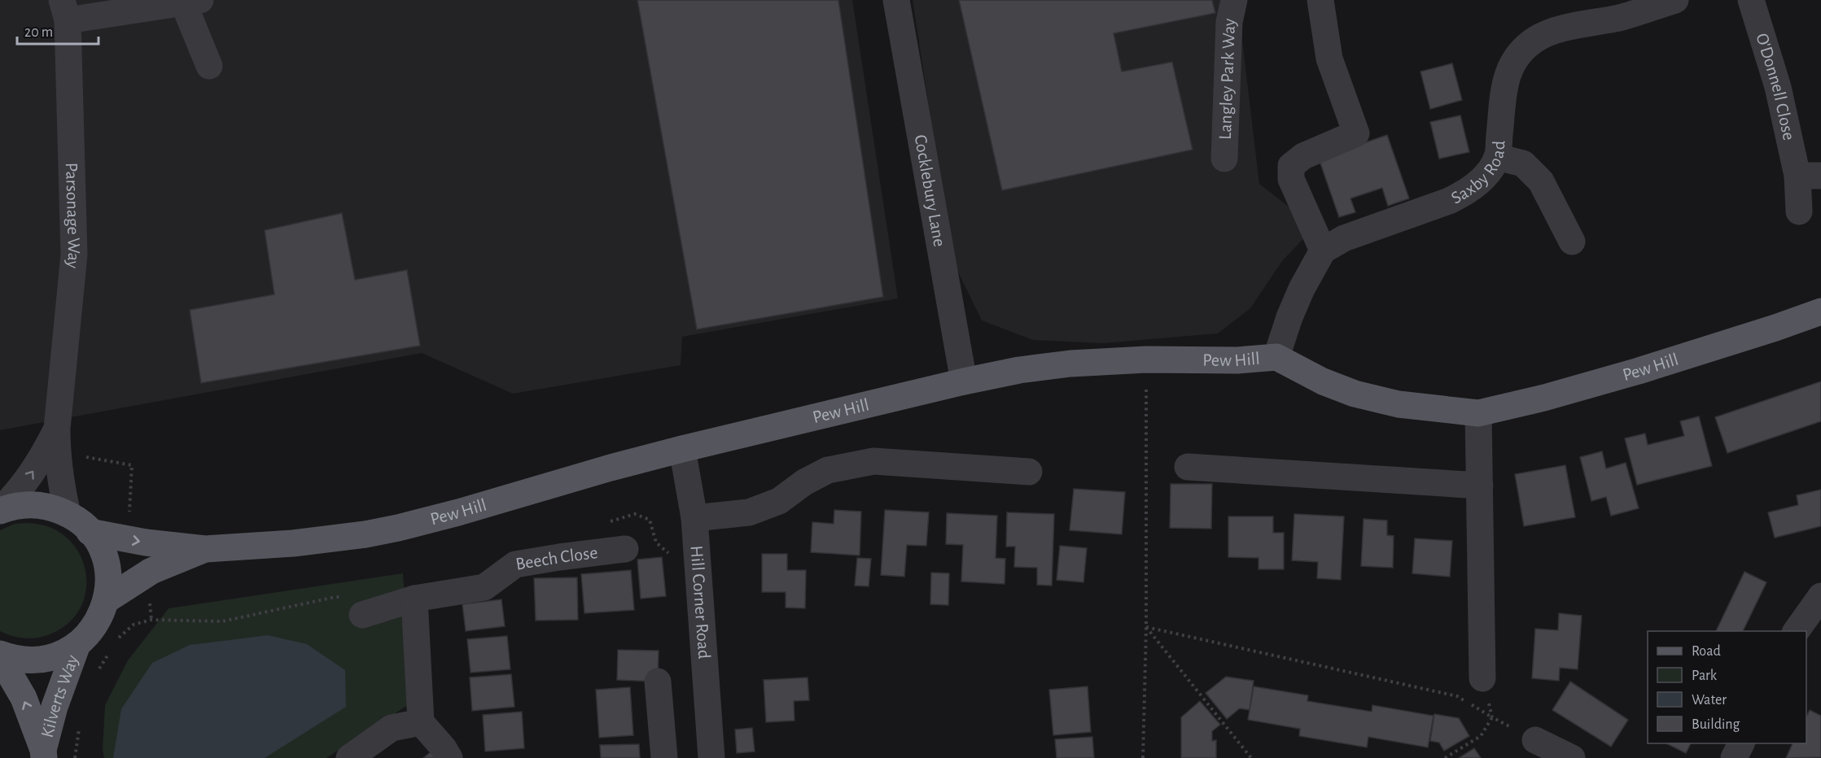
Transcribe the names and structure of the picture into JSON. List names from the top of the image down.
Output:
{
  "streets": {
    "main road": ["Pew Hill", "Kilverts Way"],
    "street": [
      "Langley Park Way",
      "O'Donnell Close",
      "Saxby Road",
      "Cocklebury Lane",
      "Parsonage Way",
      "Beech Close",
      "Hill Corner Road"
    ]
  },
  "crossings": [
    ["Cocklebury Lane", "Pew Hill"],
    ["Pew Hill", "Hill Corner Road"]
  ],
  "one_way": ["Kilverts Way"],
  "legend": [
    "Road",
    "Park",
    "Water",
    "Building"
  ],
  "scale_bar": "20 m"
}
